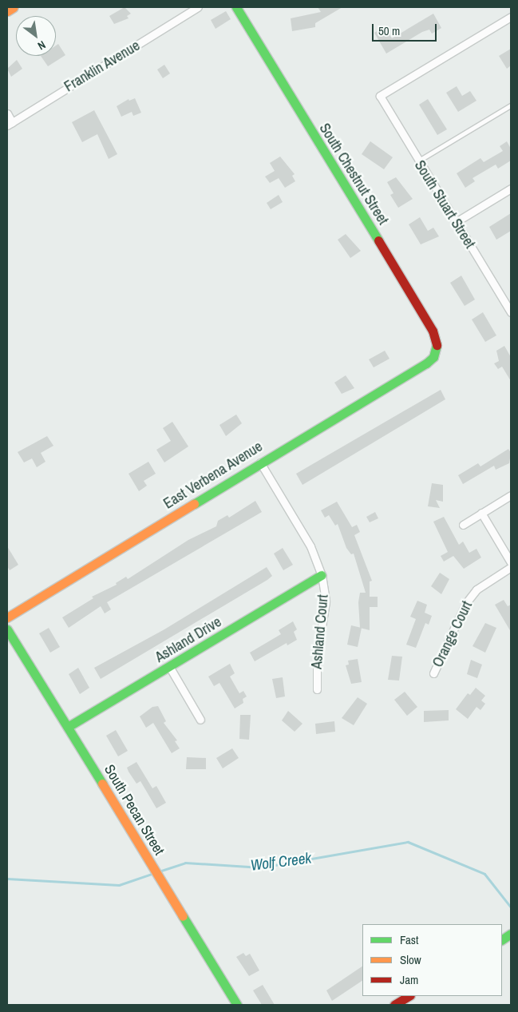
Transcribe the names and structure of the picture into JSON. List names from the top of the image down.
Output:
{
  "streets": {
    "street": [
      "Franklin Avenue",
      "South Chestnut Street",
      "South Stuart Street",
      "East Verbena Avenue",
      "Ashland Court",
      "Orange Court",
      "Ashland Drive",
      "South Pecan Street"
    ]
  },
  "crossings": [
    ["South Chestnut Street", "East Verbena Avenue"],
    ["East Verbena Avenue", "Ashland Court"],
    ["Ashland Court", "Ashland Drive"],
    ["Ashland Drive", "South Pecan Street"]
  ],
  "water": ["Wolf Creek"],
  "legend": ["Fast", "Slow", "Jam"],
  "scale_bar": "50 m",
  "north": "bottom right"
}
